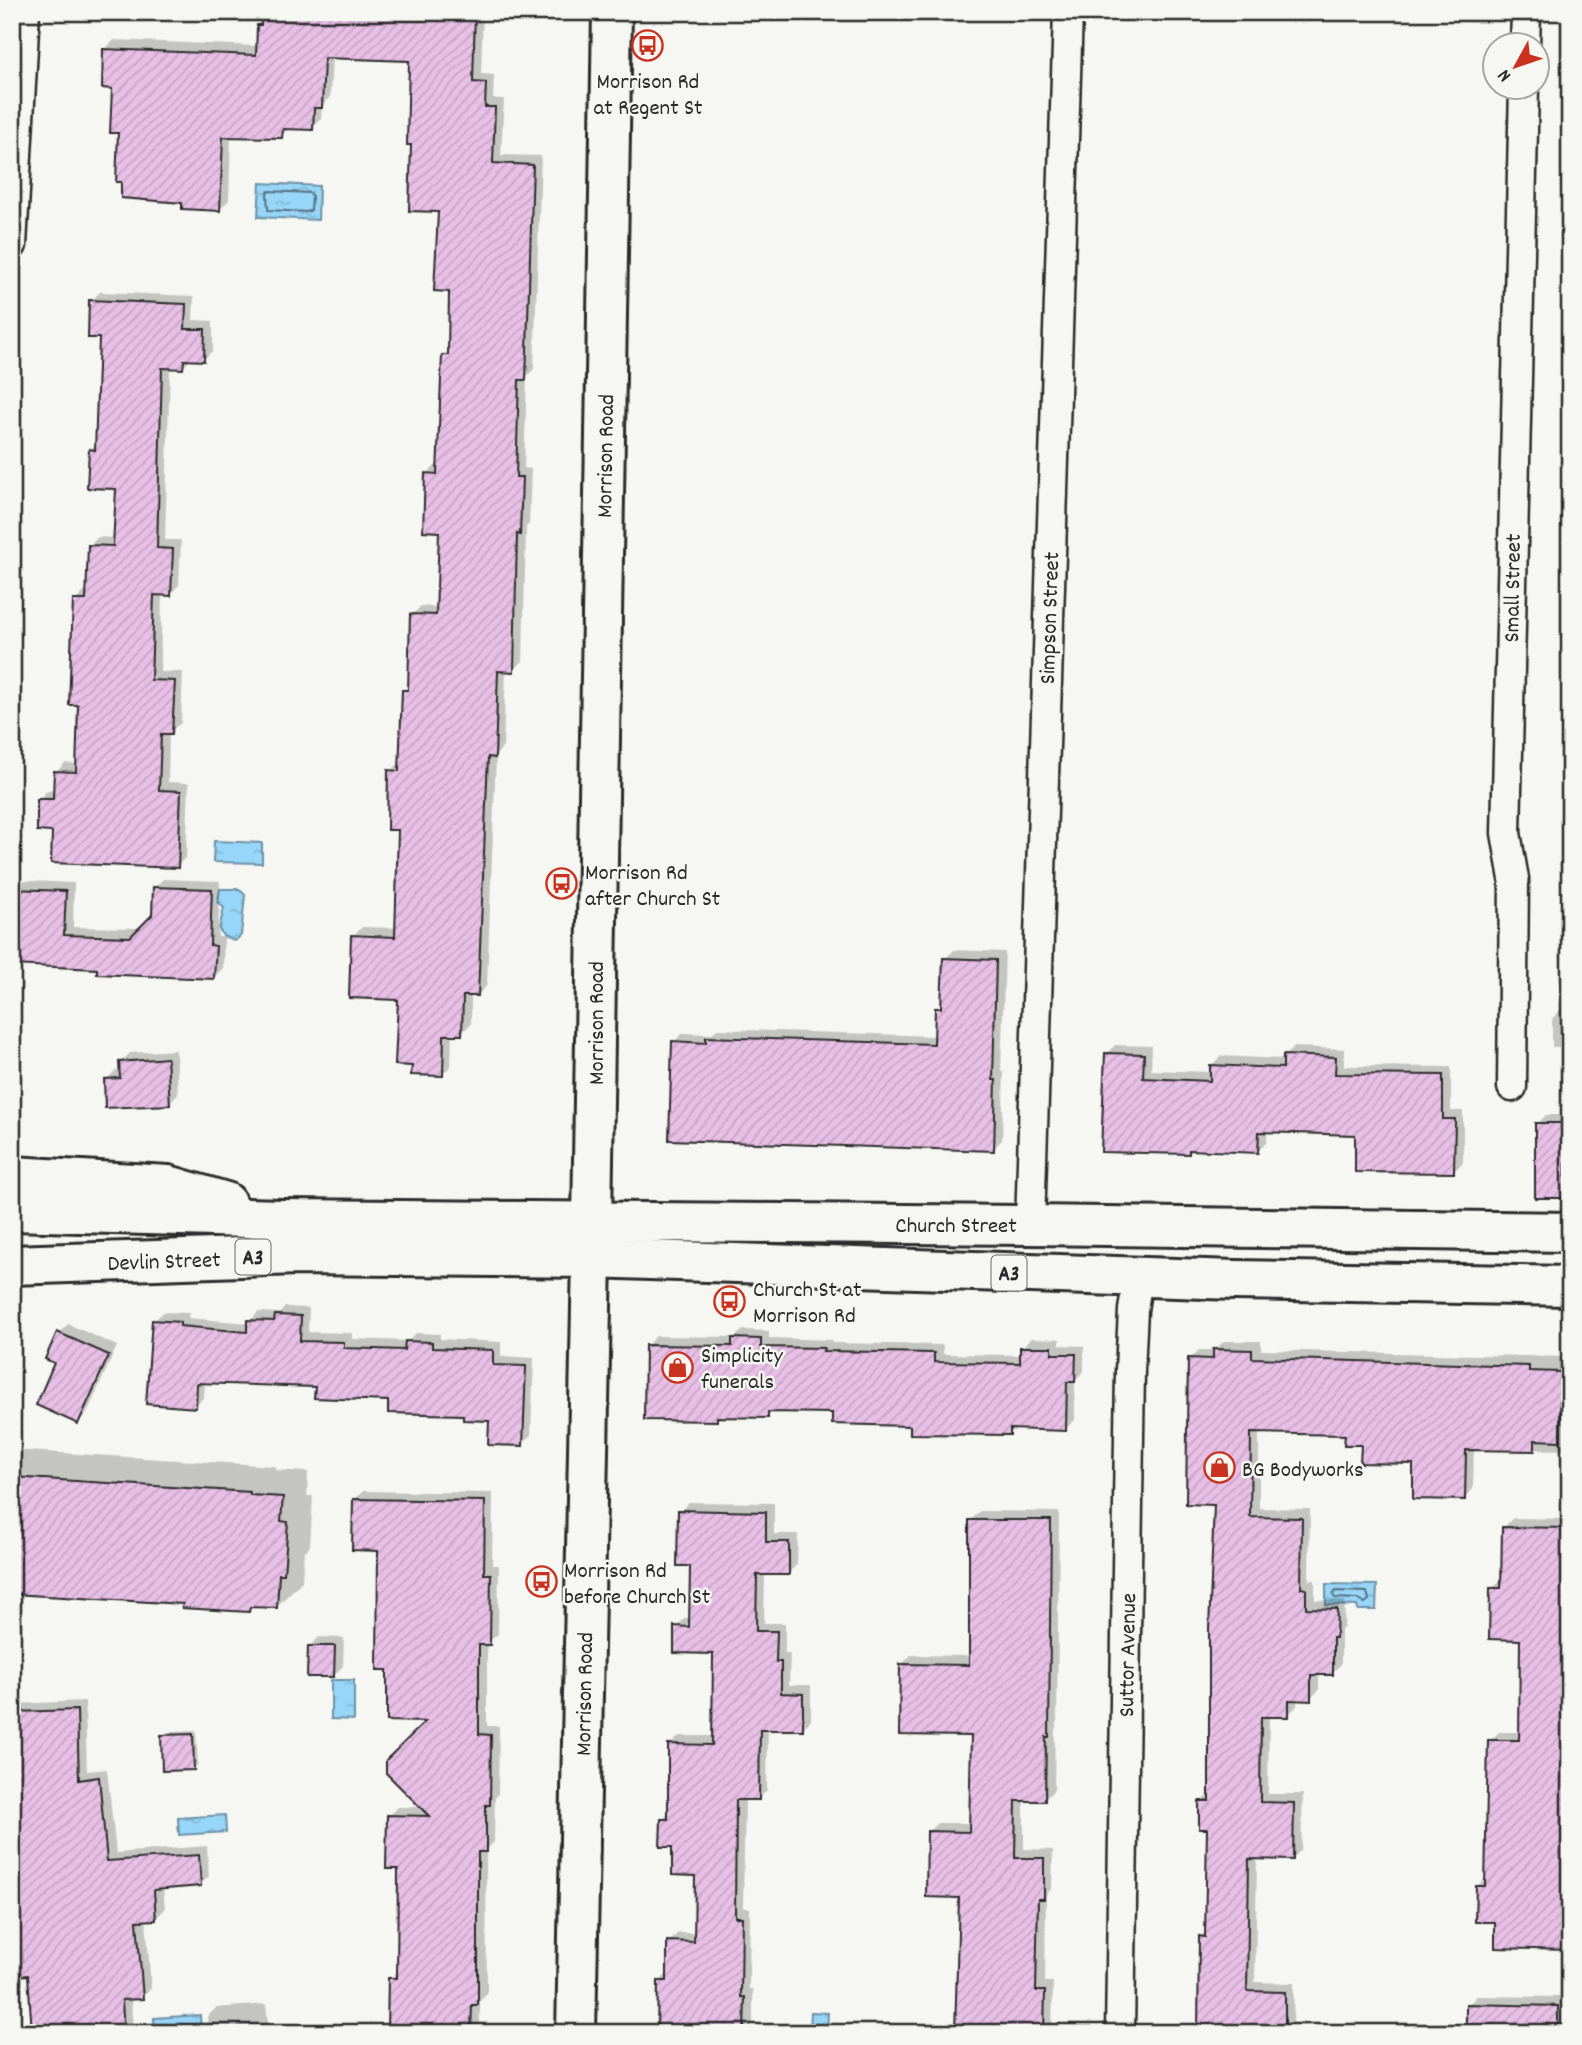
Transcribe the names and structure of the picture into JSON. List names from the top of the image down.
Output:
{
  "streets": {
    "main road": [
      "Morrison Road",
      "Church Street",
      "A3",
      "Devlin Street"
    ],
    "street": ["Small Street", "Simpson Street", "Suttor Avenue"]
  },
  "crossings": [
    ["Morrison Road", "Church Street"],
    ["Simpson Street", "Church Street"],
    ["Church Street", "Devlin Street"],
    ["Church Street", "Suttor Avenue"]
  ],
  "places": {
    "bus stop": [
      "Morrison Rd at Regent St",
      "Morrison Rd after Church St",
      "Church St at Morrison Rd",
      "Morrison Rd before Church St"
    ],
    "shop": ["Simplicity funerals", "BG Bodyworks"]
  },
  "north": "bottom left"
}
